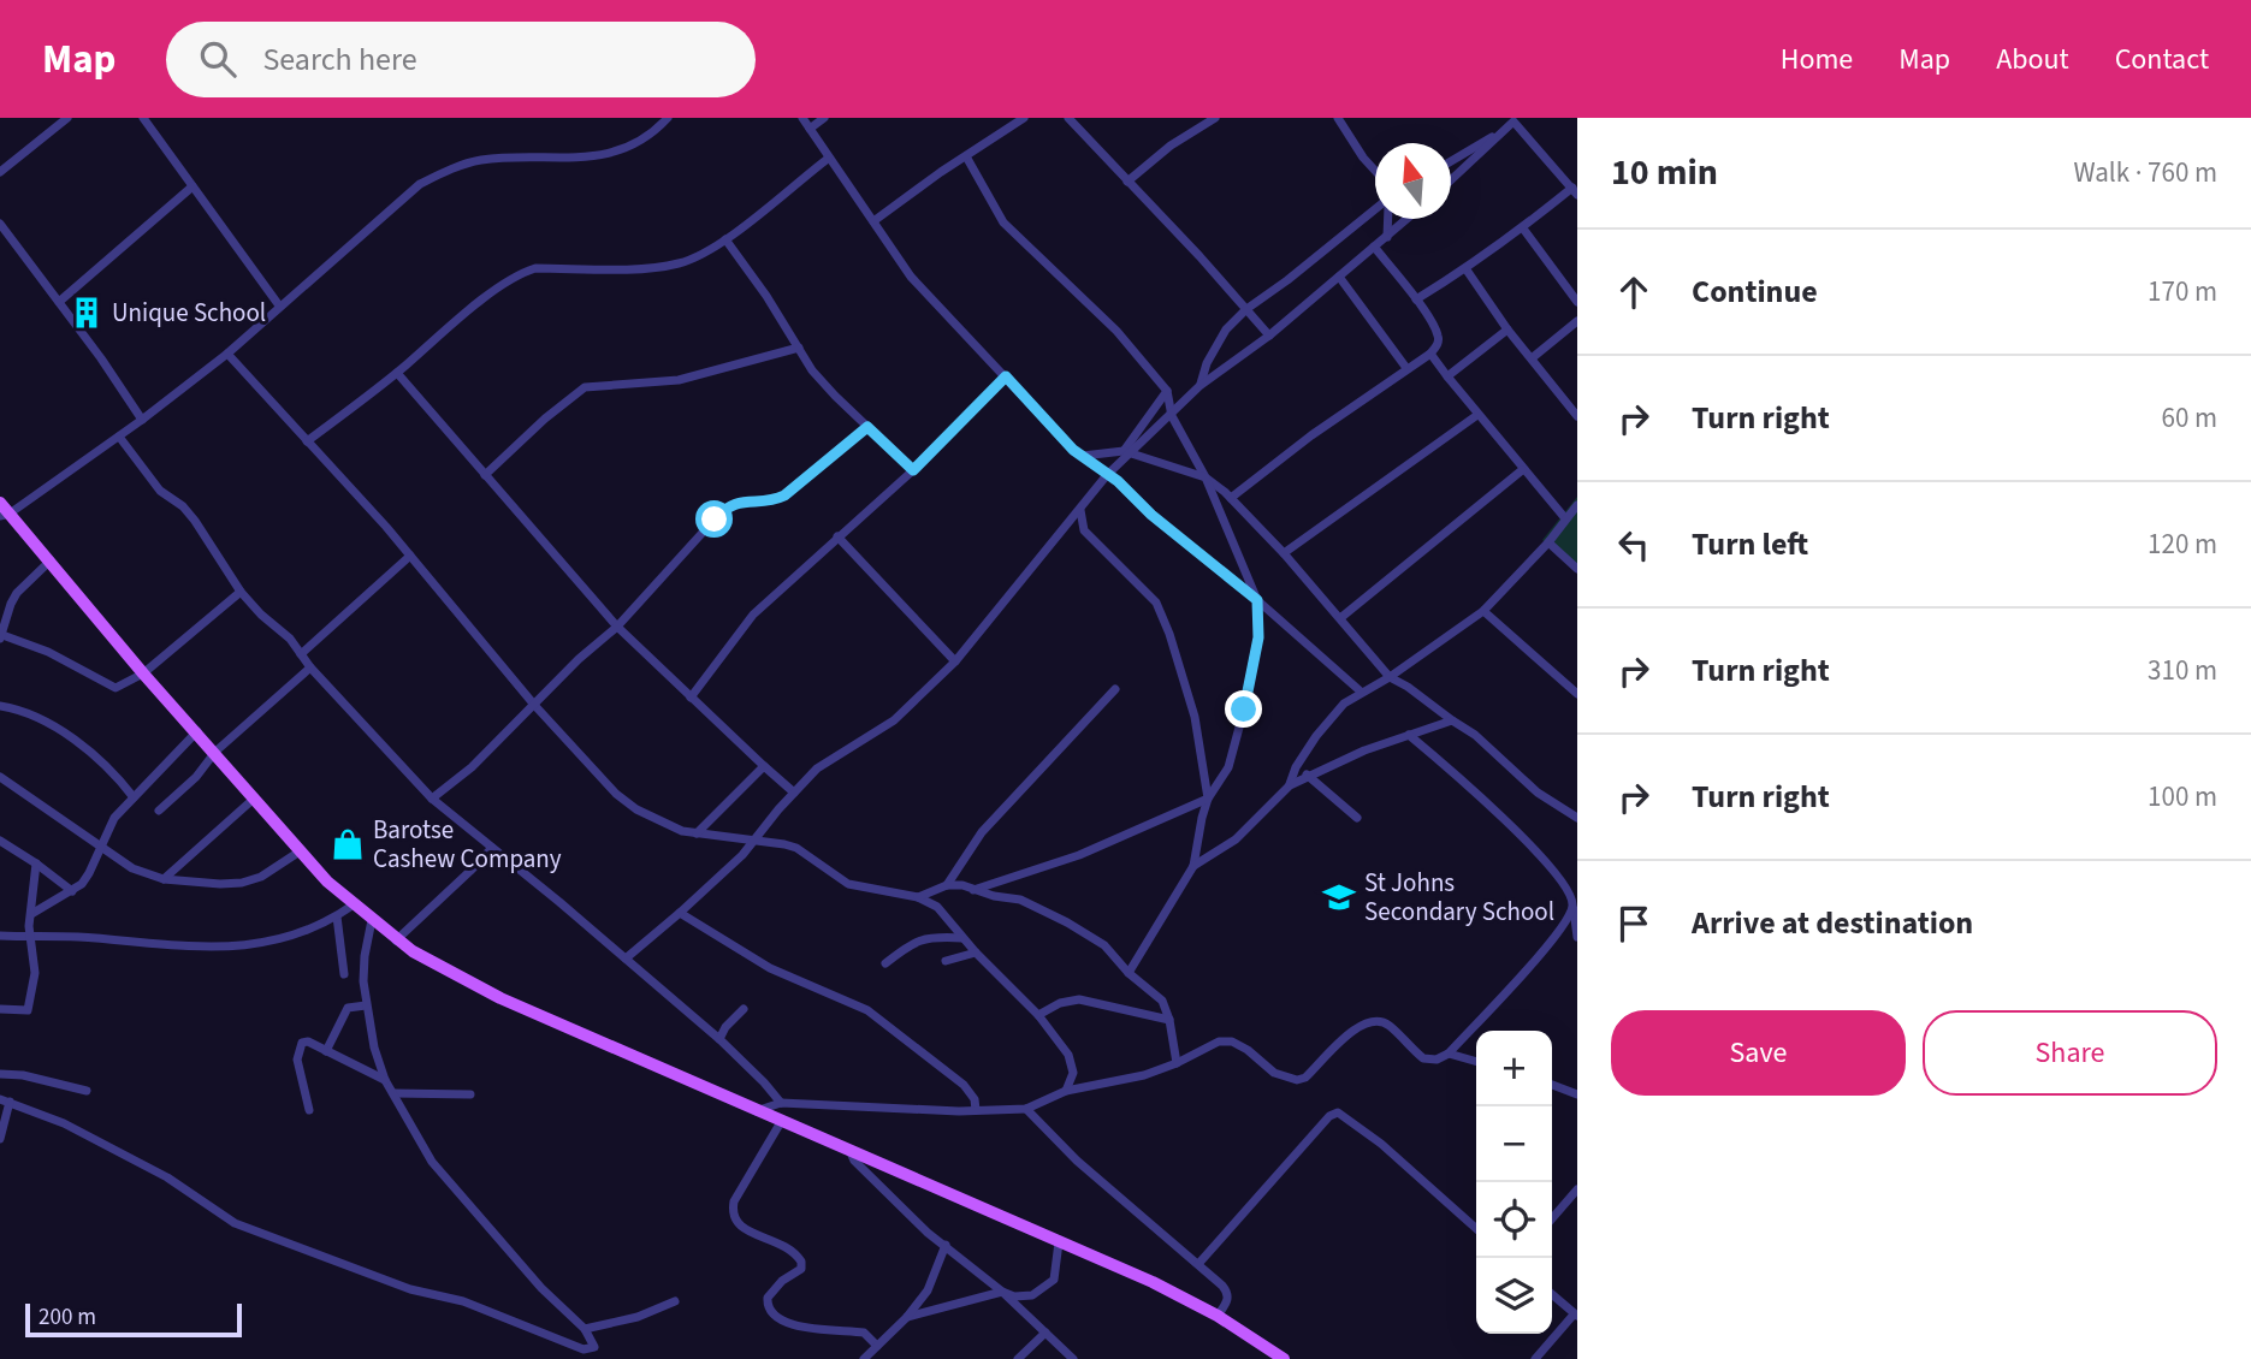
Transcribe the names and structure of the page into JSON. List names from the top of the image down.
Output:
{
  "places": {
    "building": ["Unique School"],
    "shop": ["Barotse Cashew Company"],
    "school or university": ["St Johns Secondary School"]
  },
  "scale_bar": "200 m",
  "north": "top",
  "page": {
    "header": "Map",
    "search": "Search here",
    "nav": [
      "Home",
      "Map",
      "About",
      "Contact"
    ],
    "heading": ["10 min", "Walk · 760 m"],
    "list": [
      ["Continue", "170 m"],
      ["Turn right", "60 m"],
      ["Turn left", "120 m"],
      ["Turn right", "310 m"],
      ["Turn right", "100 m"],
      "Arrive at destination"
    ],
    "buttons": ["Save", "Share"],
    "map_buttons": ["+", "−"],
    "scale": "200 m"
  }
}
